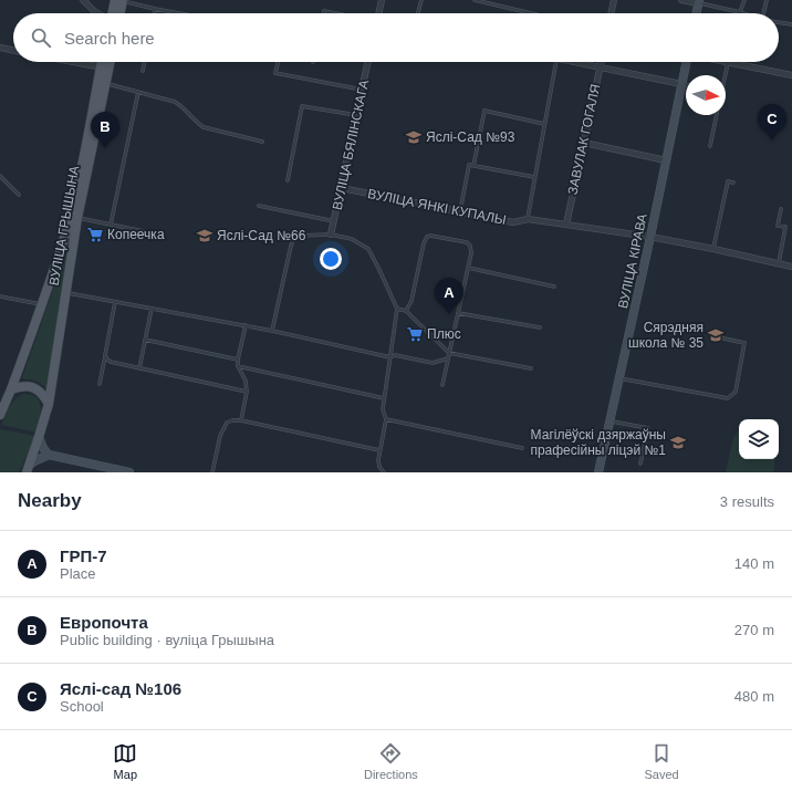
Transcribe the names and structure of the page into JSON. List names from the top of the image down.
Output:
{
  "streets": {
    "main road": ["ВУЛІЦА ГРЫШЫНА"],
    "street": [
      "ЗАВУЛАК ГОГАЛЯ",
      "ВУЛІЦА БЯЛІНСКАГА",
      "ВУЛІЦА ЯНКІ КУПАЛЫ",
      "ВУЛІЦА КІРАВА"
    ]
  },
  "crossings": [
    ["ЗАВУЛАК ГОГАЛЯ", "ВУЛІЦА ЯНКІ КУПАЛЫ"],
    ["ВУЛІЦА БЯЛІНСКАГА", "ВУЛІЦА ЯНКІ КУПАЛЫ"],
    ["ВУЛІЦА ЯНКІ КУПАЛЫ", "ВУЛІЦА КІРАВА"]
  ],
  "places": {
    "school or university": [
      "Яслі-Сад №93",
      "Яслі-Сад №66",
      "Сярэдняя школа № 35",
      "Магілёўскі дзяржаўны прафесійны ліцэй №1"
    ],
    "supermarket": ["Копеечка", "Плюс"]
  },
  "north": "right",
  "page": {
    "search": "Search here",
    "pins": ["C", "B", "A"],
    "heading": ["Nearby", "3 results"],
    "list": [
      {
        "mark": "A",
        "name": "ГРП-7",
        "note": "Place",
        "value": "140 m"
      },
      {
        "mark": "B",
        "name": "Европочта",
        "note": "Public building · вуліца Грышына",
        "value": "270 m"
      },
      {
        "mark": "C",
        "name": "Яслі-сад №106",
        "note": "School",
        "value": "480 m"
      }
    ],
    "nav": ["Map", "Directions", "Saved"]
  }
}
